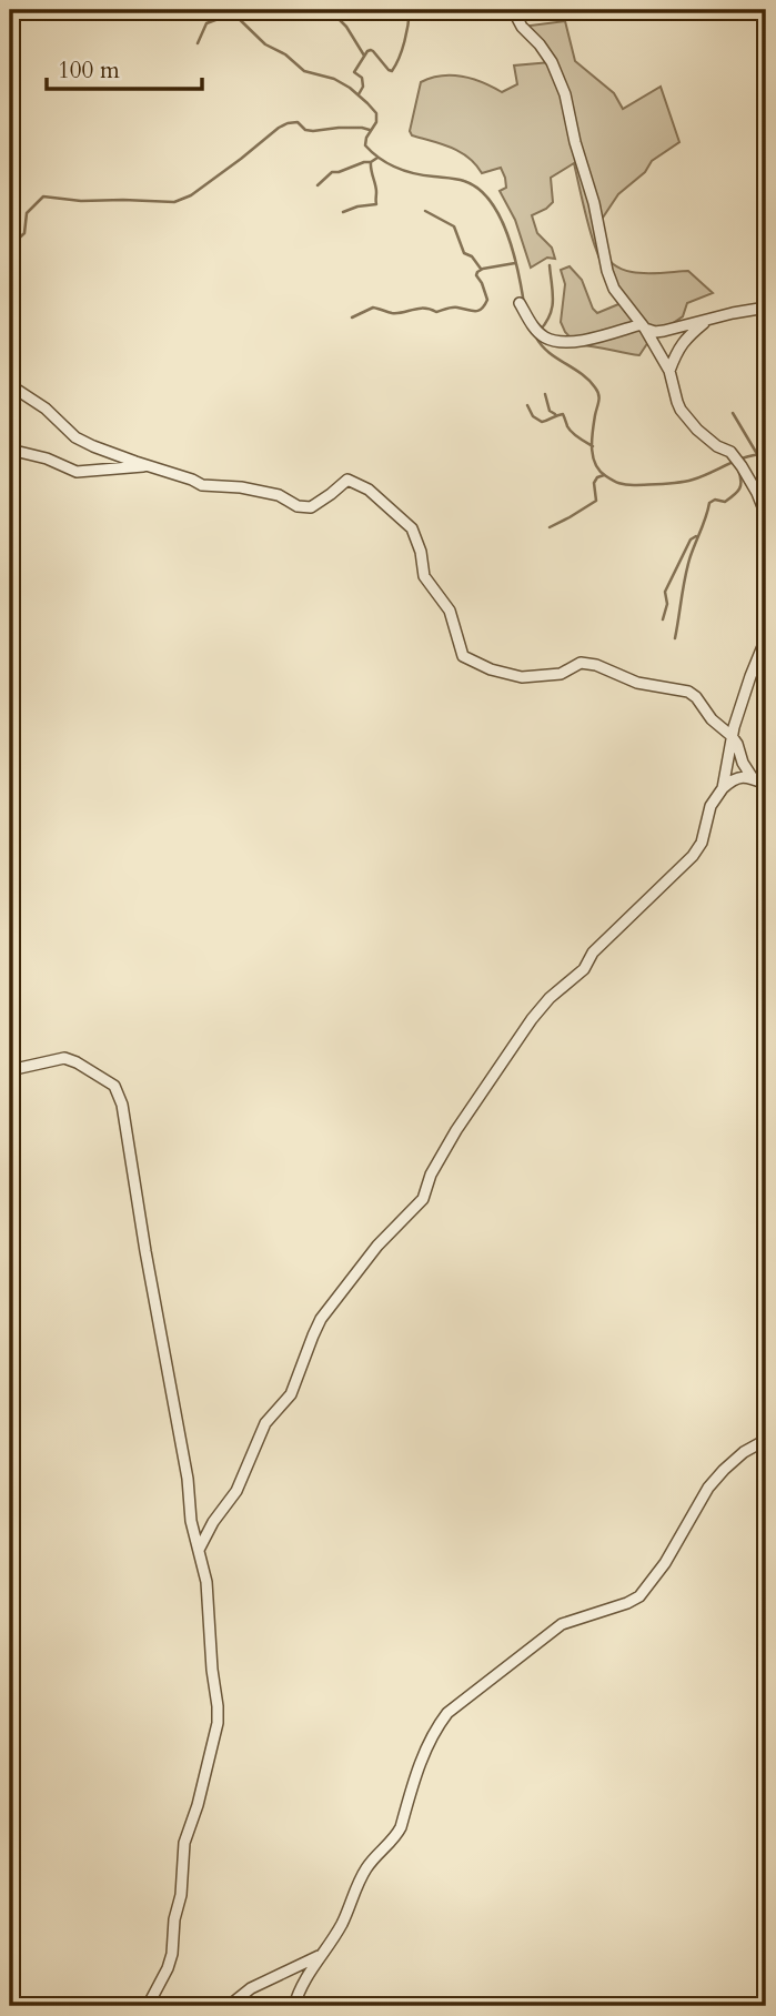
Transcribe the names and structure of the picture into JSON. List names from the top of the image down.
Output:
{
  "scale_bar": "100 m"
}
